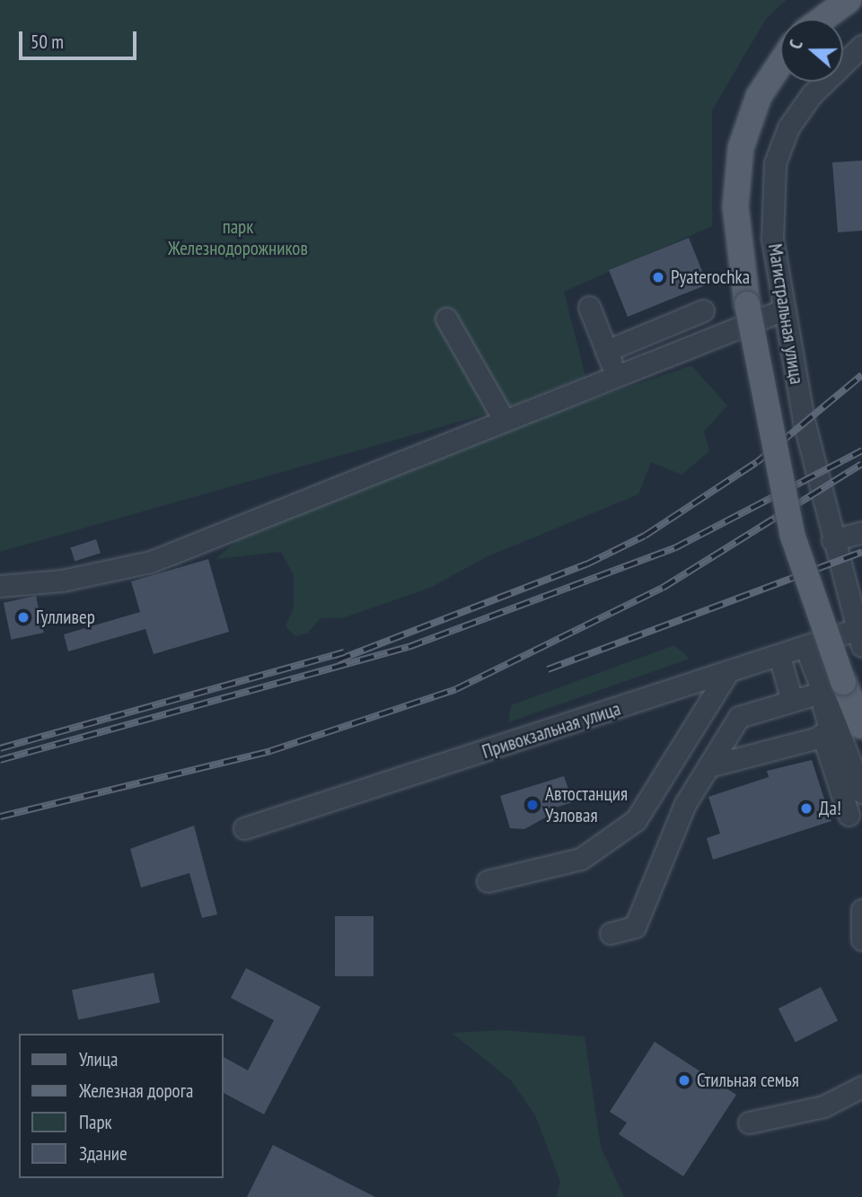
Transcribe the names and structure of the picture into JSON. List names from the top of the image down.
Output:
{
  "streets": {
    "street": ["Магистральная улица", "Привокзальная улица"]
  },
  "crossings": [
    ["Магистральная улица", "Привокзальная улица"]
  ],
  "parks": ["парк Железнодорожников"],
  "places": [
    "Pyaterochka",
    "Гулливер",
    "Автостанция Узловая",
    "Да!",
    "Стильная семья"
  ],
  "legend": [
    "Улица",
    "Железная дорога",
    "Парк",
    "Здание"
  ],
  "scale_bar": "50 m",
  "north": "left"
}
